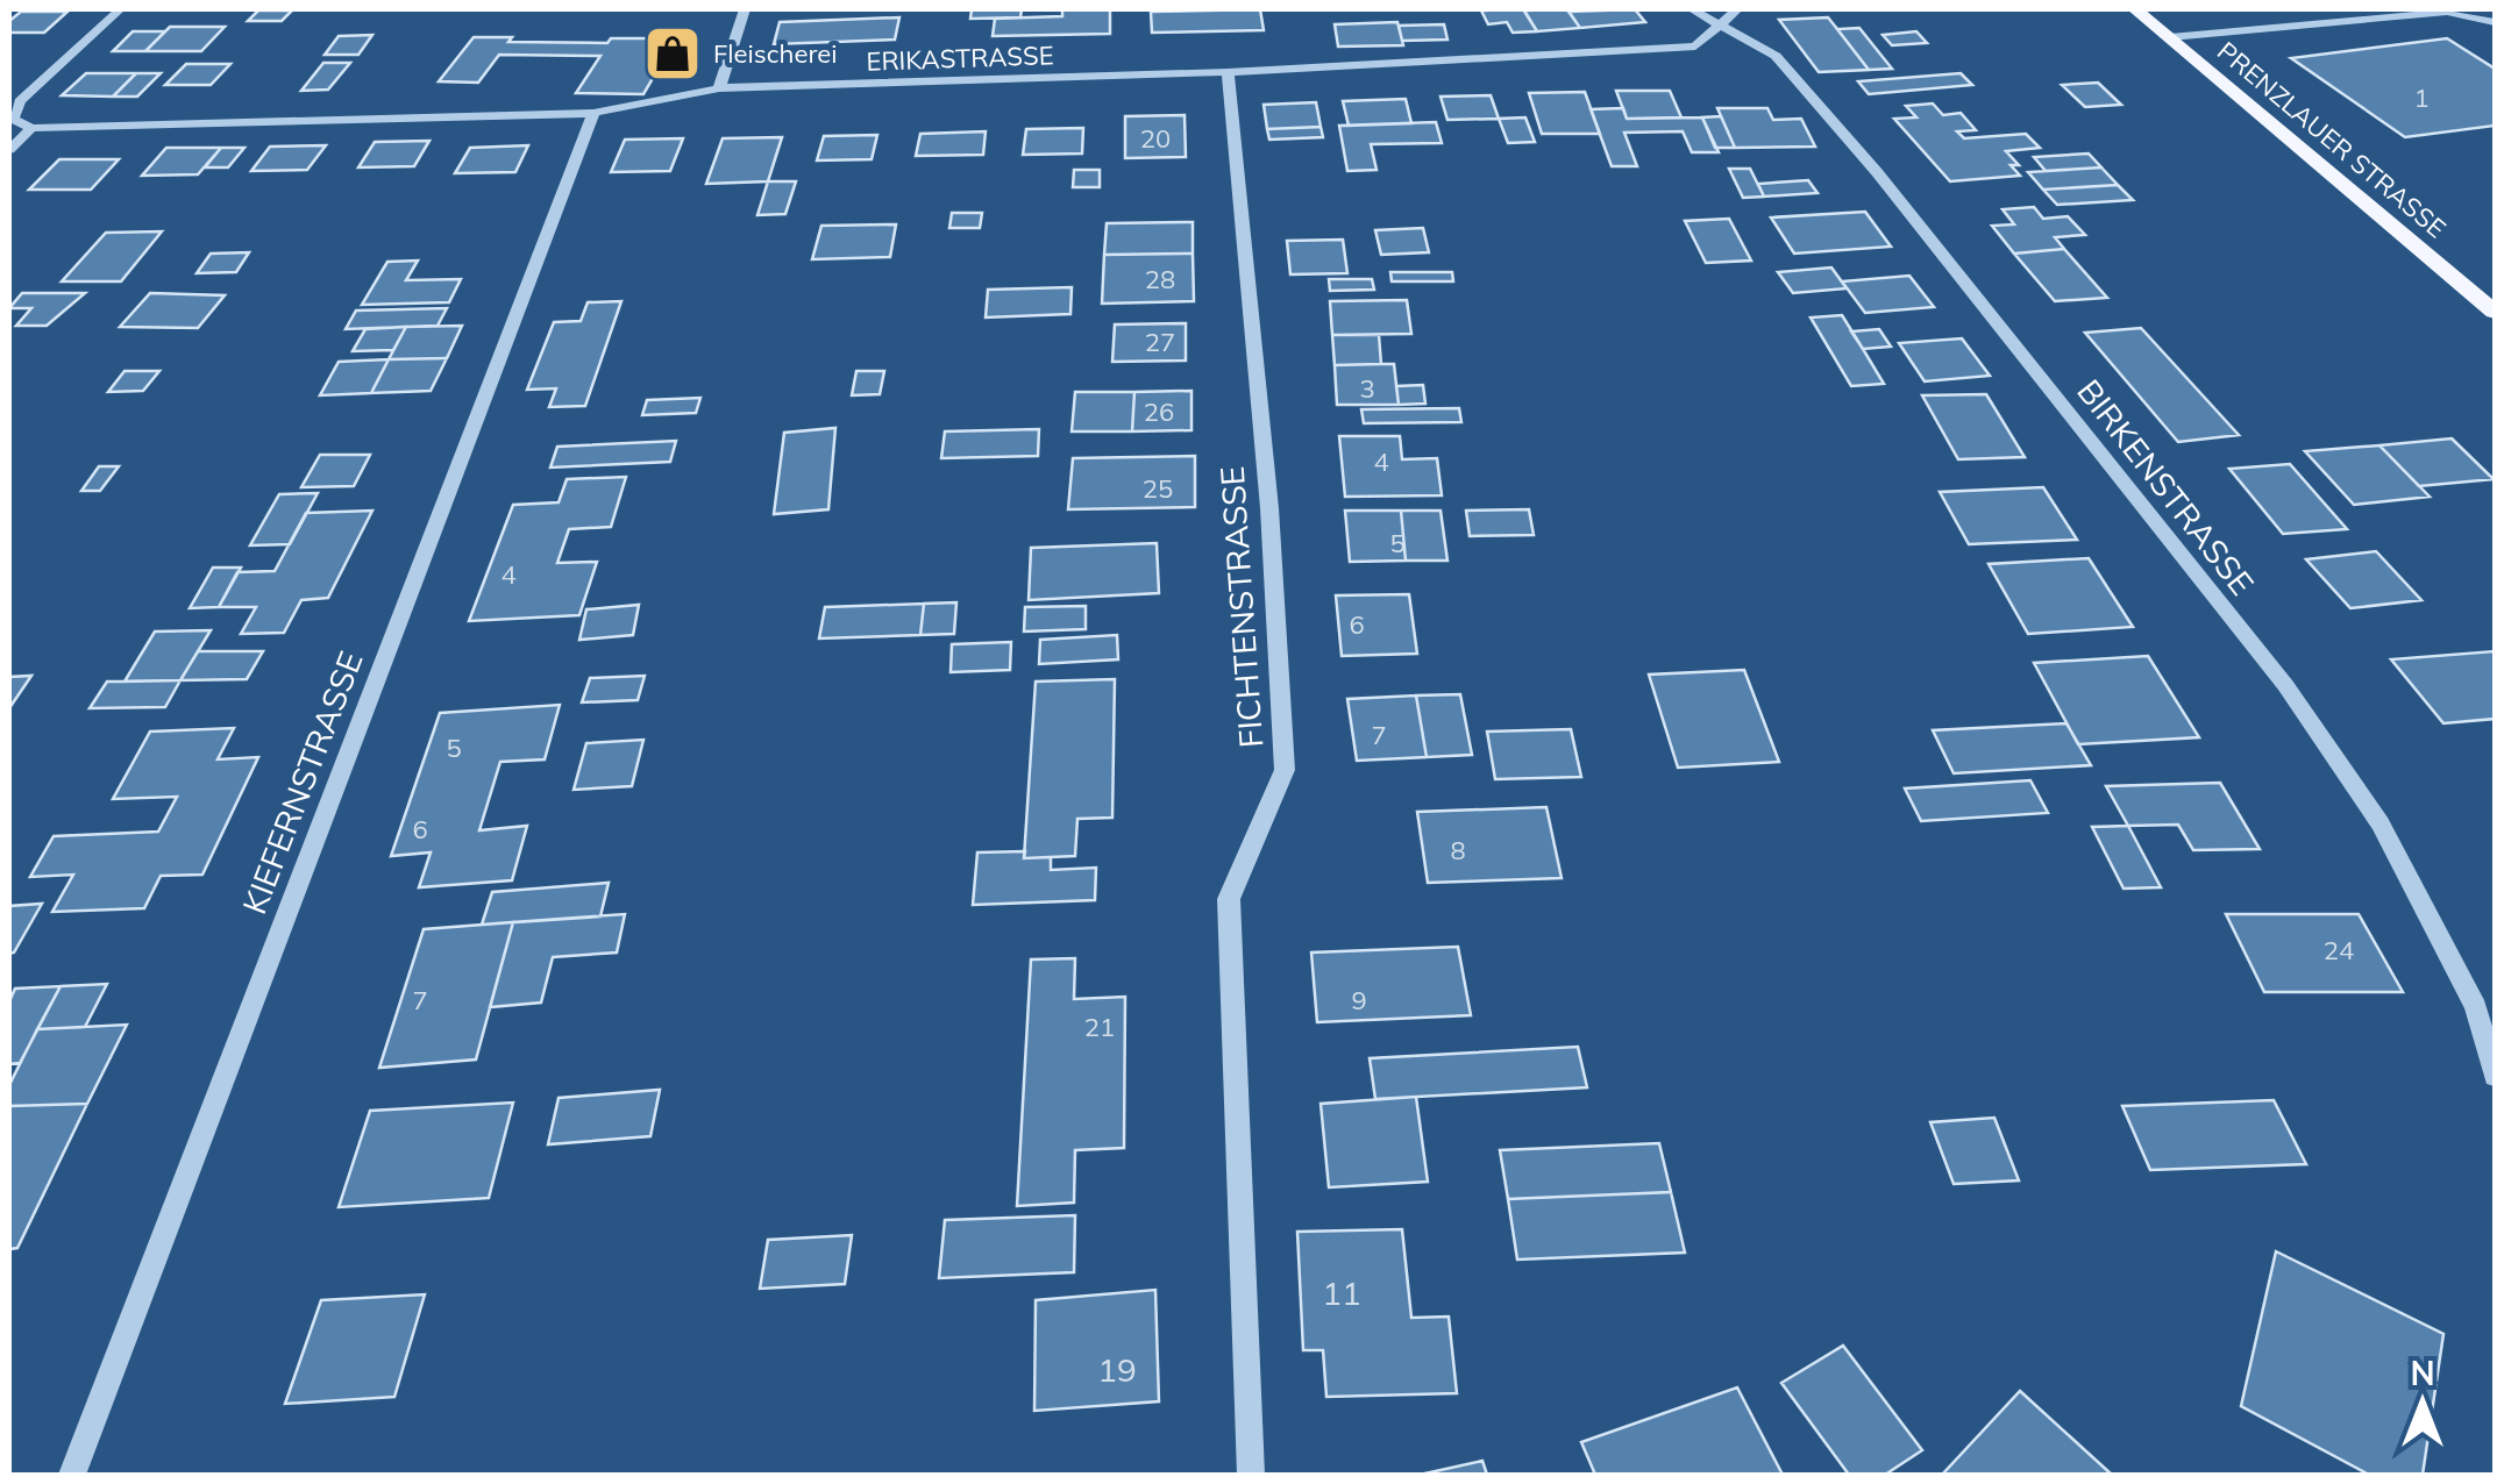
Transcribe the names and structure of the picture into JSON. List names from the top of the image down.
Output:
{
  "streets": {
    "main road": ["PRENZLAUER STRASSE"],
    "street": [
      "ERIKASTRASSE",
      "BIRKENSTRASSE",
      "FICHTENSTRASSE",
      "KIEFERNSTRASSE"
    ]
  },
  "crossings": [
    ["ERIKASTRASSE", "BIRKENSTRASSE"],
    ["ERIKASTRASSE", "FICHTENSTRASSE"],
    ["ERIKASTRASSE", "KIEFERNSTRASSE"]
  ],
  "places": {
    "shop": ["Fleischerei"]
  },
  "house_numbers": [
    "1",
    "20",
    "28",
    "27",
    "3",
    "26",
    "4",
    "25",
    "5",
    "4",
    "6",
    "7",
    "5",
    "6",
    "8",
    "24",
    "7",
    "9",
    "21",
    "11",
    "19"
  ],
  "north": "top"
}
